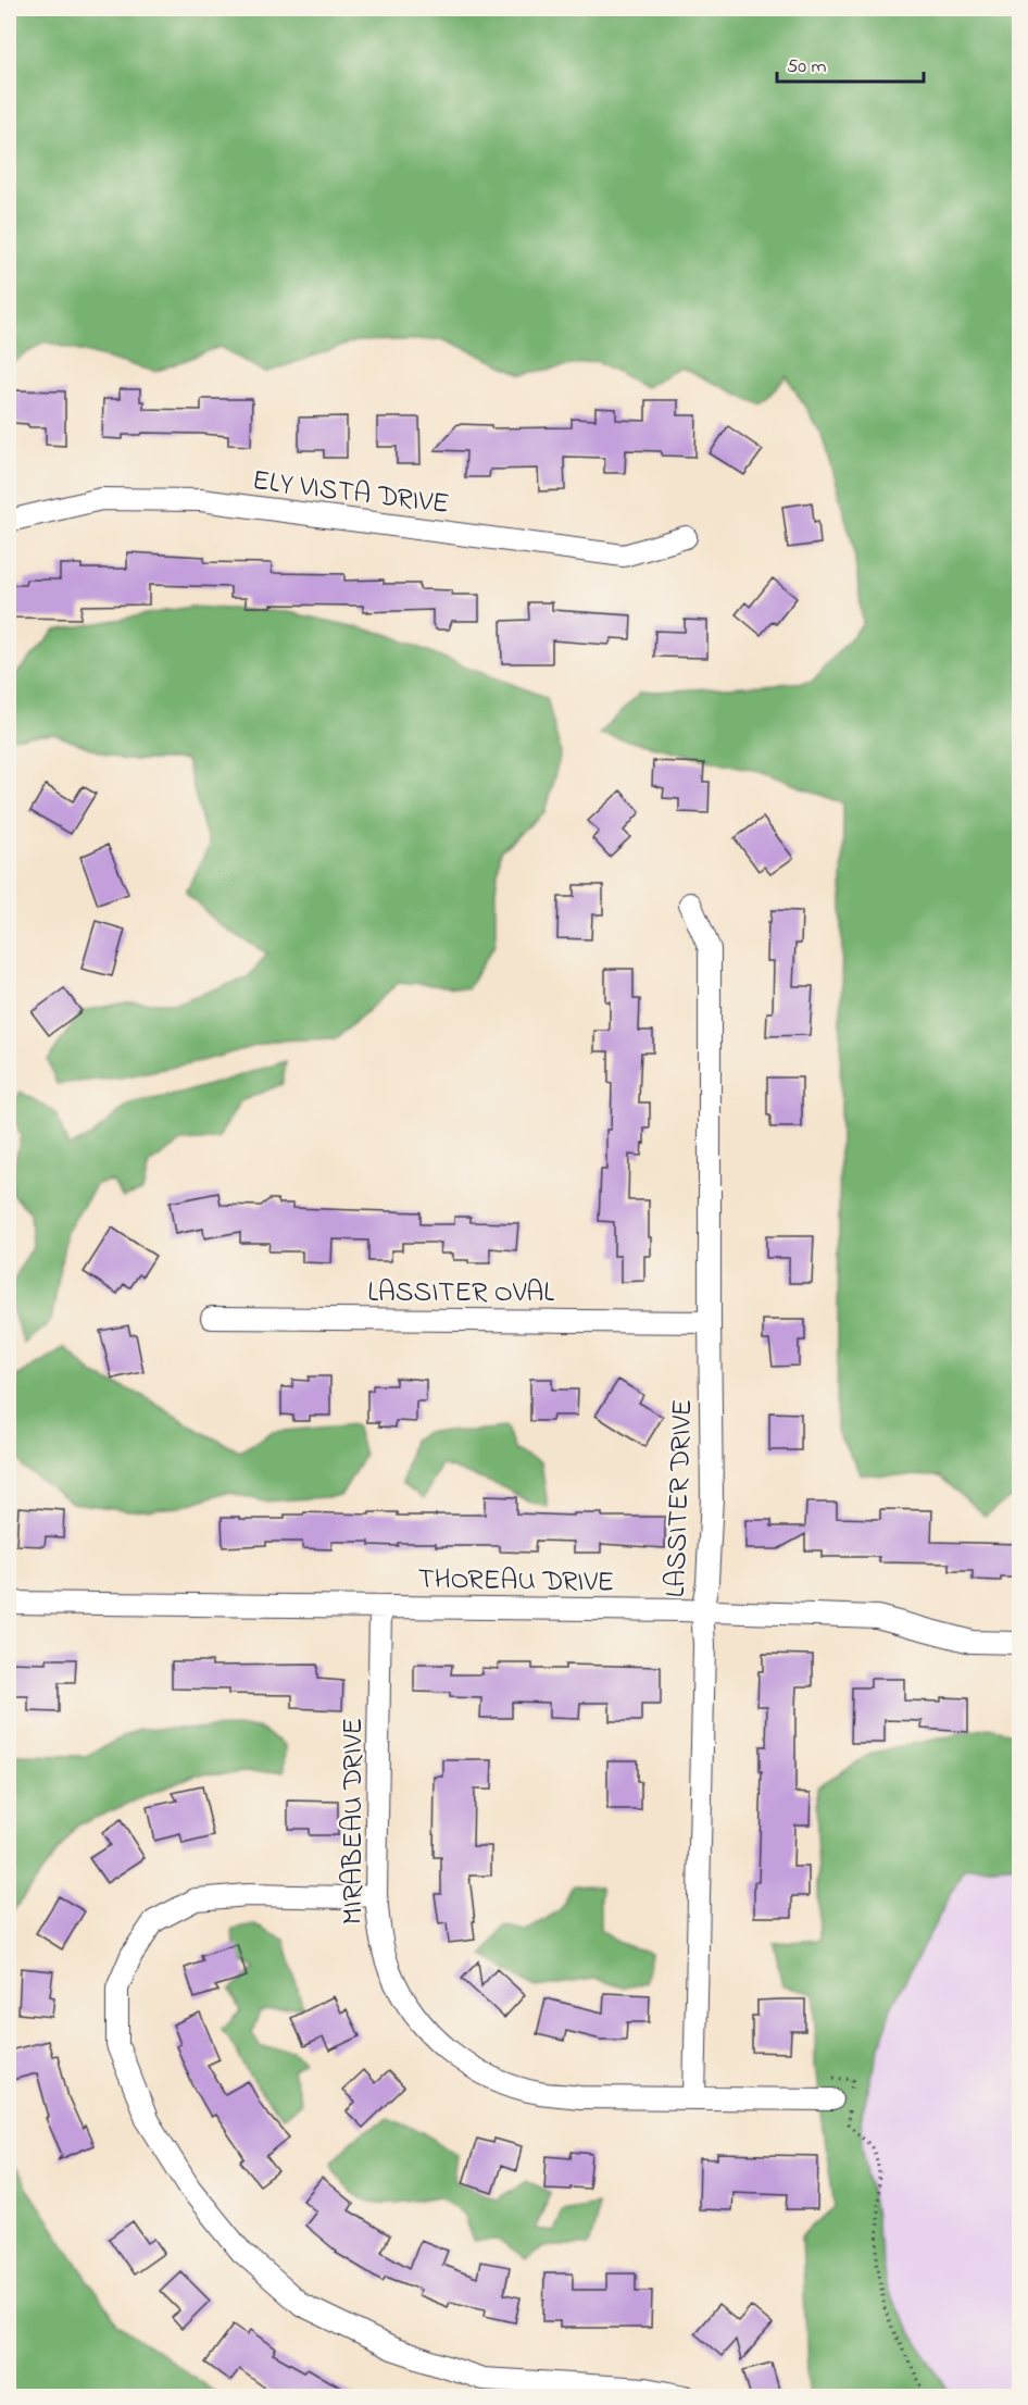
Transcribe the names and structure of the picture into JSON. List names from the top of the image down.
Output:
{
  "streets": {
    "street": [
      "ELY VISTA DRIVE",
      "LASSITER OVAL",
      "LASSITER DRIVE",
      "THOREAU DRIVE",
      "MIRABEAU DRIVE"
    ]
  },
  "crossings": [
    ["LASSITER OVAL", "LASSITER DRIVE"],
    ["LASSITER DRIVE", "THOREAU DRIVE"],
    ["LASSITER DRIVE", "MIRABEAU DRIVE"],
    ["THOREAU DRIVE", "MIRABEAU DRIVE"]
  ],
  "scale_bar": "50 m"
}
